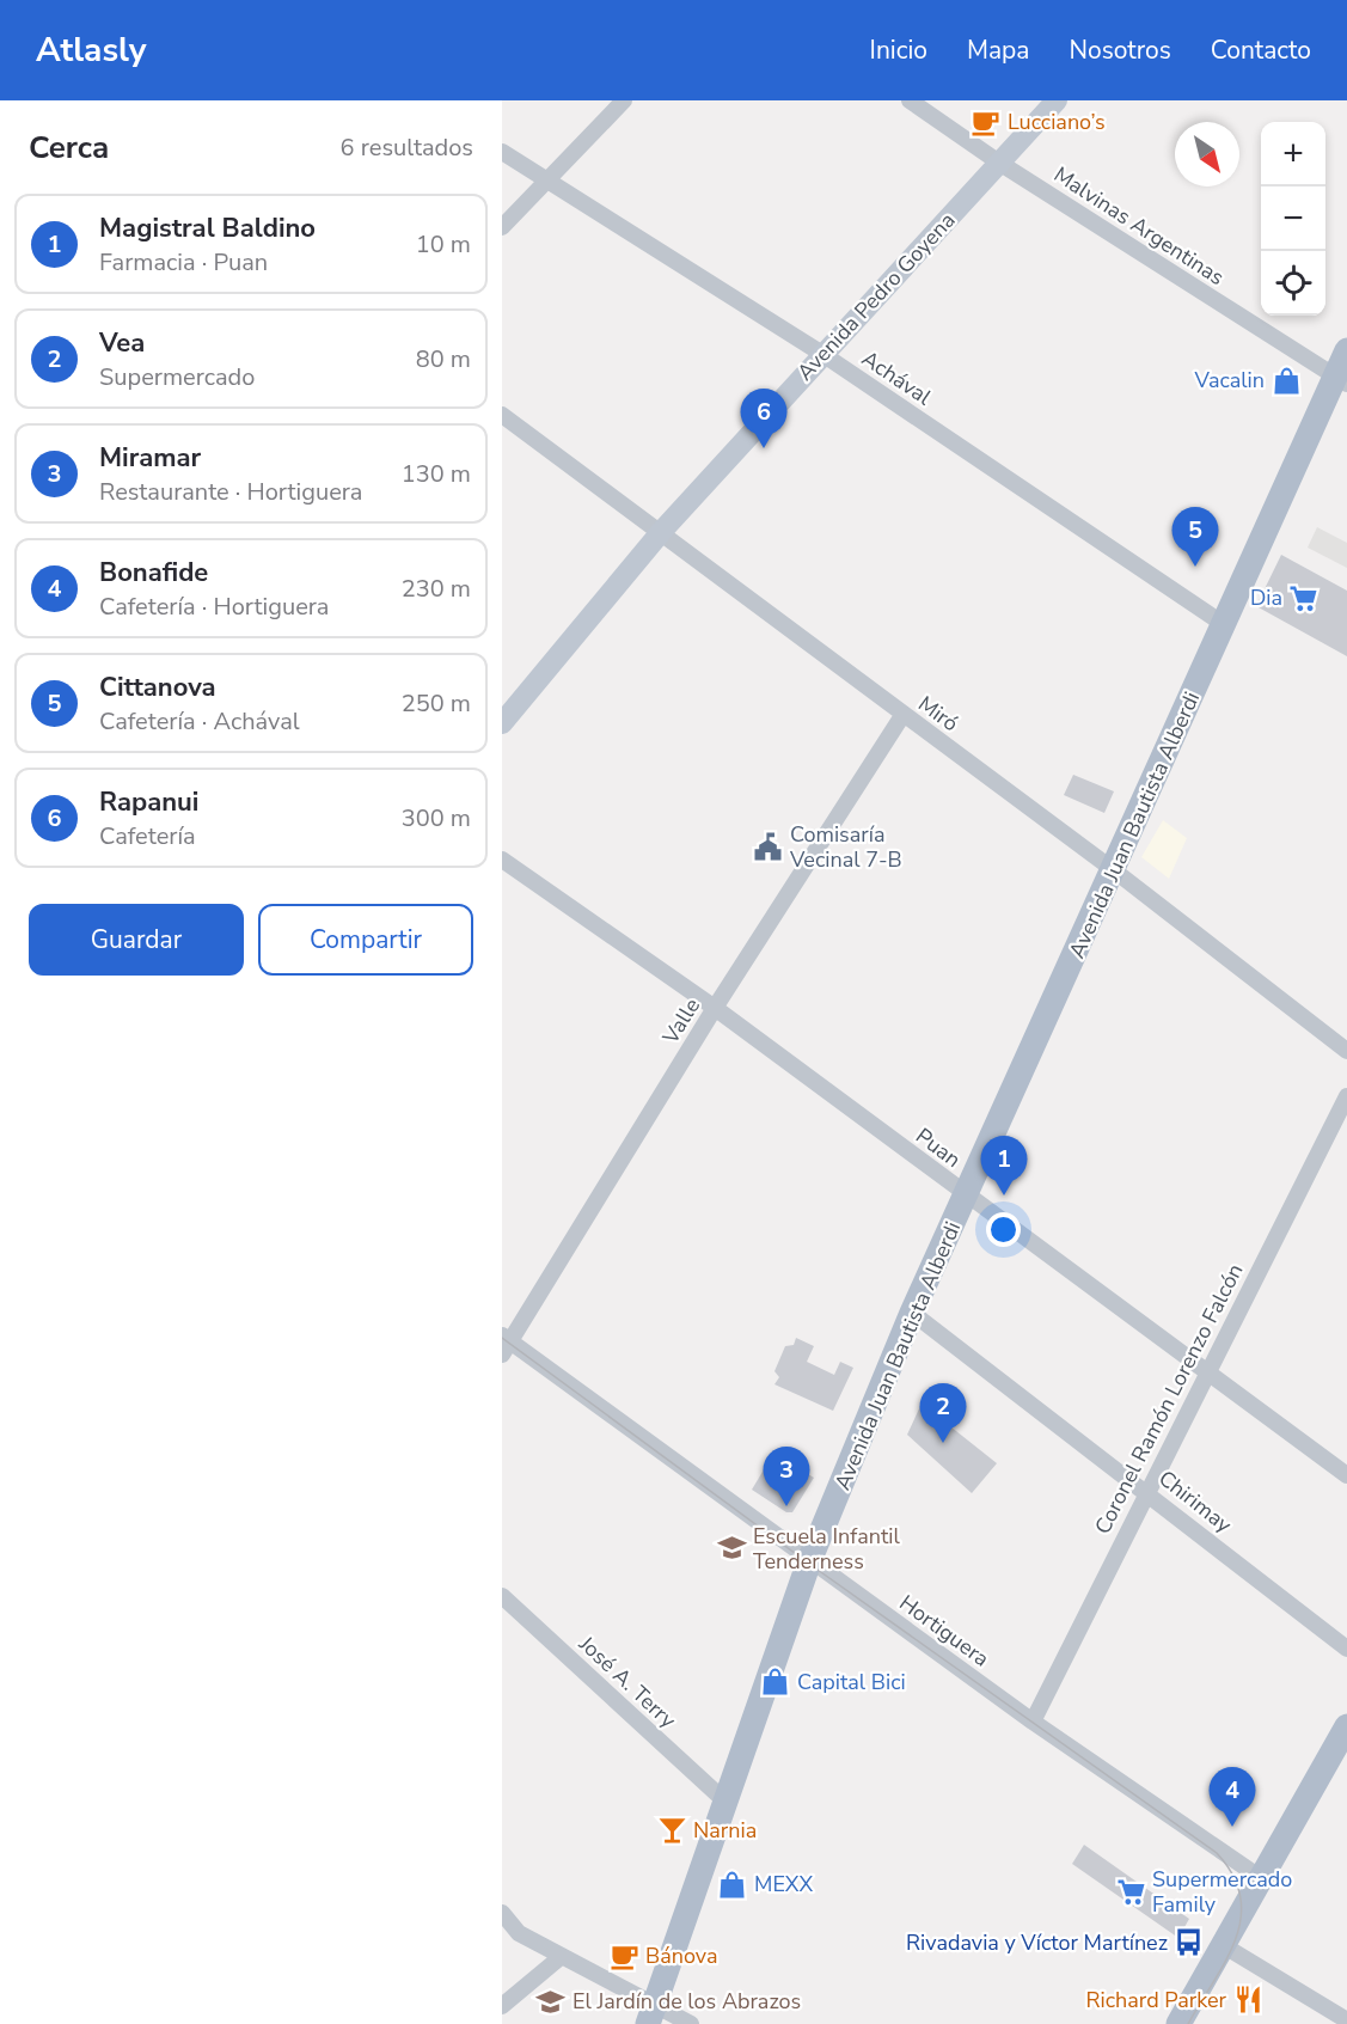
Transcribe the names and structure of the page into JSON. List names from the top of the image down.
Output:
{
  "streets": {
    "main road": ["Avenida Pedro Goyena", "Avenida Juan Bautista Alberdi"],
    "street": [
      "Malvinas Argentinas",
      "Achával",
      "Miró",
      "Valle",
      "Puan",
      "Coronel Ramón Lorenzo Falcón",
      "Chirimay",
      "Hortiguera",
      "José A. Terry"
    ]
  },
  "crossings": [
    ["Malvinas Argentinas", "Avenida Pedro Goyena"],
    ["Malvinas Argentinas", "Avenida Juan Bautista Alberdi"],
    ["Avenida Pedro Goyena", "Achával"],
    ["Avenida Pedro Goyena", "Miró"],
    ["Achával", "Avenida Juan Bautista Alberdi"],
    ["Miró", "Avenida Juan Bautista Alberdi"],
    ["Miró", "Valle"],
    ["Avenida Juan Bautista Alberdi", "Puan"],
    ["Avenida Juan Bautista Alberdi", "Chirimay"],
    ["Avenida Juan Bautista Alberdi", "Hortiguera"],
    ["Avenida Juan Bautista Alberdi", "José A. Terry"],
    ["Valle", "Puan"],
    ["Valle", "Hortiguera"],
    ["Puan", "Coronel Ramón Lorenzo Falcón"],
    ["Coronel Ramón Lorenzo Falcón", "Chirimay"],
    ["Coronel Ramón Lorenzo Falcón", "Hortiguera"]
  ],
  "places": {
    "cafe": ["Lucciano’s", "Bánova"],
    "shop": ["Vacalin", "Capital Bici", "MEXX"],
    "supermarket": ["Dia", "Supermercado Family"],
    "public building": ["Comisaría Vecinal 7-B"],
    "school or university": ["Escuela Infantil Tenderness", "El Jardín de los Abrazos"],
    "bar": ["Narnia"],
    "bus stop": ["Rivadavia y Víctor Martínez"],
    "restaurant": ["Richard Parker"]
  },
  "north": "bottom right",
  "page": {
    "header": "Atlasly",
    "nav": [
      "Inicio",
      "Mapa",
      "Nosotros",
      "Contacto"
    ],
    "heading": ["Cerca", "6 resultados"],
    "map_buttons": ["+", "−"],
    "list": [
      {
        "mark": "1",
        "name": "Magistral Baldino",
        "note": "Farmacia · Puan",
        "value": "10 m"
      },
      {
        "mark": "2",
        "name": "Vea",
        "note": "Supermercado",
        "value": "80 m"
      },
      {
        "mark": "3",
        "name": "Miramar",
        "note": "Restaurante · Hortiguera",
        "value": "130 m"
      },
      {
        "mark": "4",
        "name": "Bonafide",
        "note": "Cafetería · Hortiguera",
        "value": "230 m"
      },
      {
        "mark": "5",
        "name": "Cittanova",
        "note": "Cafetería · Achával",
        "value": "250 m"
      },
      {
        "mark": "6",
        "name": "Rapanui",
        "note": "Cafetería",
        "value": "300 m"
      }
    ],
    "pins": [
      "6",
      "5",
      "1",
      "2",
      "3",
      "4"
    ],
    "buttons": ["Guardar", "Compartir"]
  }
}
